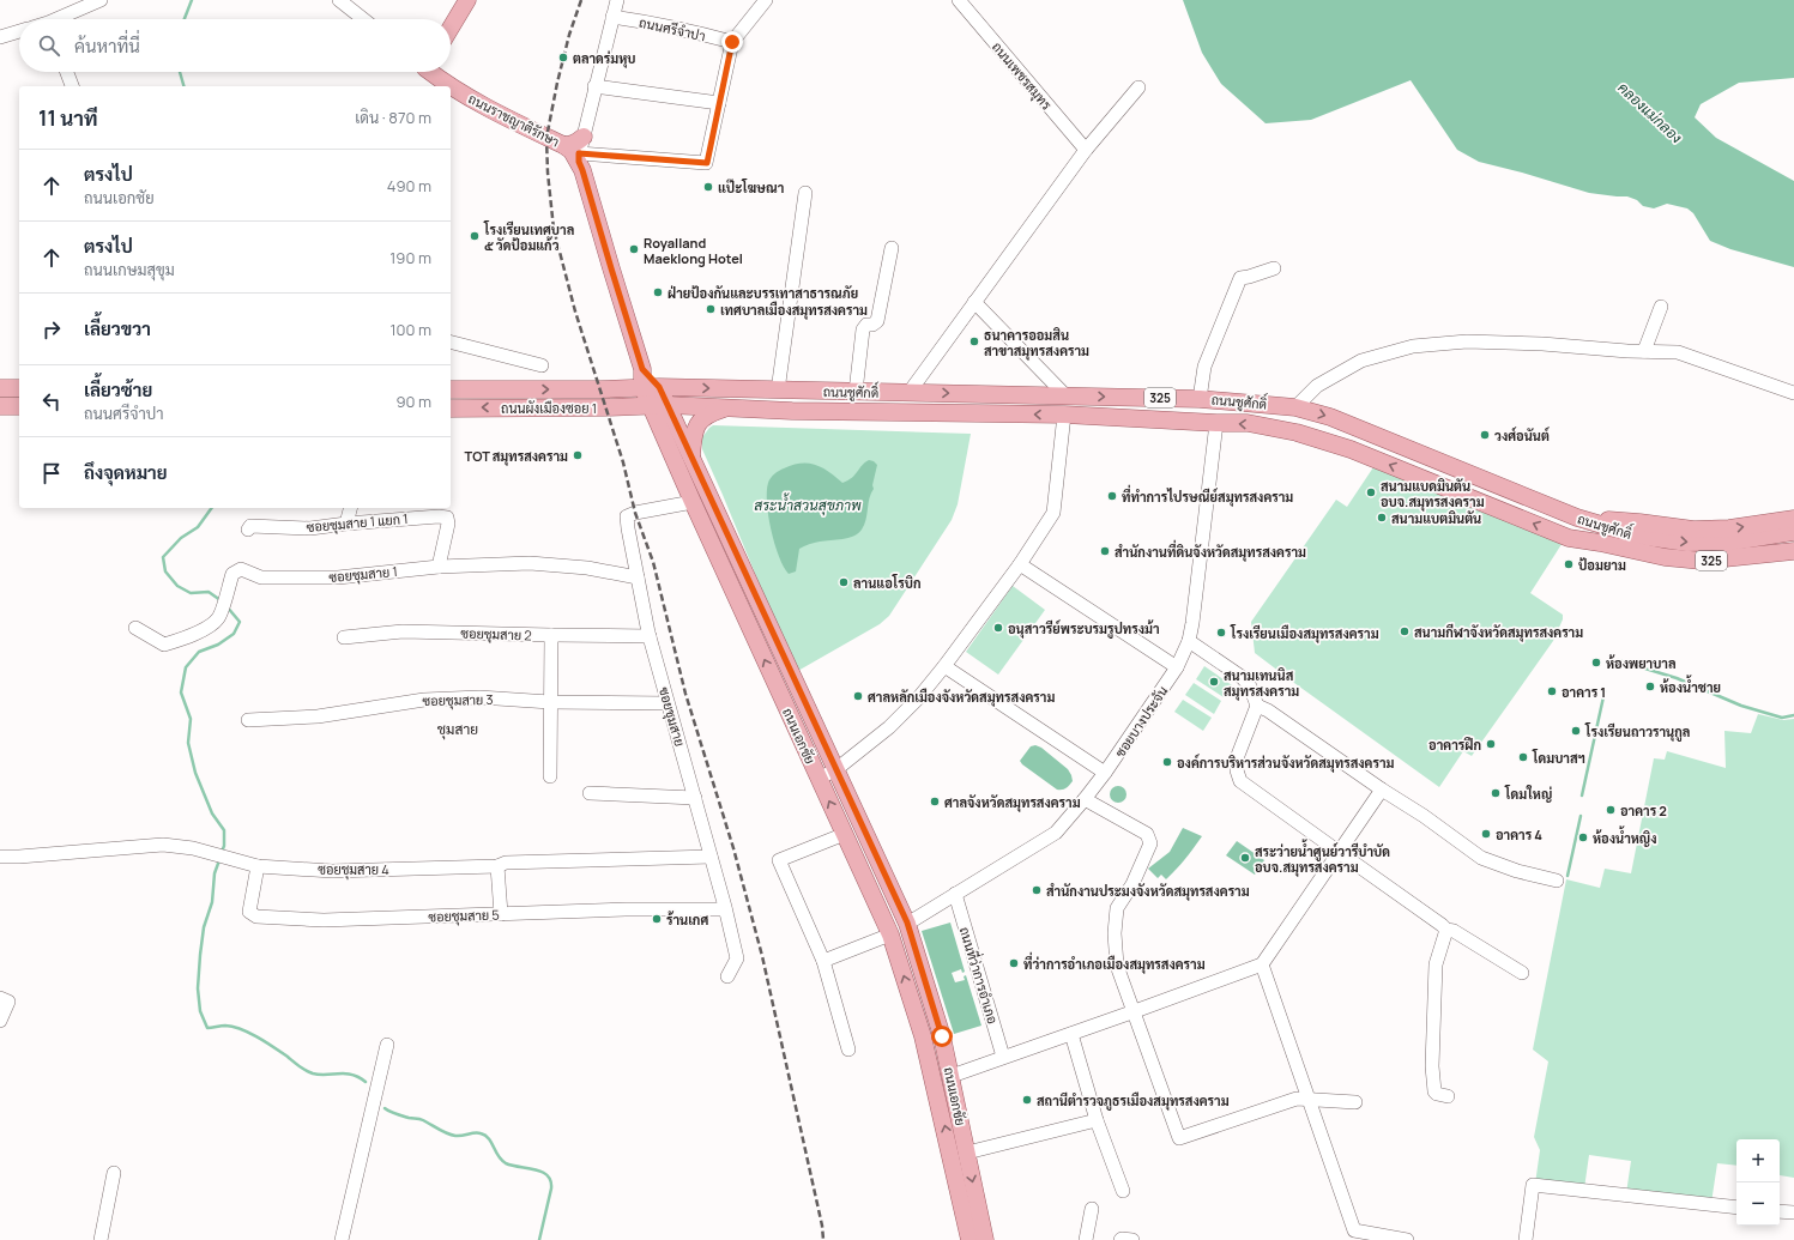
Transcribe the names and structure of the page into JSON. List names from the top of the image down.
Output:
{
  "streets": {
    "main road": [
      "ถนนราชญาติรักษา",
      "ถนนชูศักดิ์",
      "325",
      "ถนนผังเมืองซอย 1",
      "ถนนเอกชัย"
    ],
    "street": [
      "ถนนศรีจำปา",
      "ถนนเพชรสมุทร",
      "ซอยชุมสาย 1 แยก 1",
      "ซอยชุมสาย 1",
      "ซอยชุมสาย 2",
      "ซอยชุมสาย 3",
      "ซอยชุมสาย",
      "ซอยบางประจัน",
      "ซอยชุมสาย 4",
      "ซอยชุมสาย 5",
      "ถนนที่ว่าการอำเภอ"
    ]
  },
  "crossings": [
    ["ถนนชูศักดิ์", "ถนนผังเมืองซอย 1"],
    ["ถนนชูศักดิ์", "ซอยบางประจัน"],
    ["ถนนชูศักดิ์", "ถนนเอกชัย"],
    ["ถนนผังเมืองซอย 1", "ถนนเอกชัย"],
    ["ซอยชุมสาย 1 แยก 1", "ซอยชุมสาย 1"],
    ["ซอยชุมสาย 1", "ซอยชุมสาย"],
    ["ซอยชุมสาย 2", "ซอยชุมสาย"],
    ["ซอยชุมสาย 3", "ซอยชุมสาย"],
    ["ซอยชุมสาย", "ถนนเอกชัย"],
    ["ซอยชุมสาย", "ซอยชุมสาย 4"],
    ["ซอยชุมสาย", "ซอยชุมสาย 5"],
    ["ซอยบางประจัน", "ถนนเอกชัย"],
    ["ซอยบางประจัน", "ถนนที่ว่าการอำเภอ"],
    ["ซอยชุมสาย 4", "ซอยชุมสาย 5"]
  ],
  "districts": ["ชุมสาย"],
  "water": ["คลองแม่กลอง", "สระน้ำสวนสุขภาพ"],
  "places": [
    "ตลาดร่มหุบ",
    "แป๊ะโฆษณา",
    "โรงเรียนเทศบาล ๕ วัดป้อมแก้ว",
    "Royalland Maeklong Hotel",
    "ฝ่ายป้องกันและบรรเทาสาธารณภัย",
    "เทศบาลเมืองสมุทรสงคราม",
    "ธนาคารออมสิน สาขาสมุทรสงคราม",
    "วงศ์อนันต์",
    "TOT สมุทรสงคราม",
    "สนามแบดมินตัน อบจ.สมุทรสงคราม",
    "ที่ทำการไปรษณีย์สมุทรสงคราม",
    "สนามแบตมินตัน",
    "สำนักงานที่ดินจังหวัดสมุทรสงคราม",
    "ป้อมยาม",
    "ลานแอโรบิก",
    "อนุสาวรีย์พระบรมรูปทรงม้า",
    "สนามกีฬาจังหวัดสมุทรสงคราม",
    "โรงเรียนเมืองสมุทรสงคราม",
    "ห้องพยาบาล",
    "สนามเทนนิส สมุทรสงคราม",
    "ห้องน้ำชาย",
    "อาคาร 1",
    "ศาลหลักเมืองจังหวัดสมุทรสงคราม",
    "โรงเรียนถาวรานุกูล",
    "อาคารฝึก",
    "โดมบาสฯ",
    "องค์การบริหารส่วนจังหวัดสมุทรสงคราม",
    "โดมใหญ่",
    "ศาลจังหวัดสมุทรสงคราม",
    "อาคาร 2",
    "อาคาร 4",
    "ห้องน้ำหญิง",
    "สระว่ายน้ำศูนย์วารีบำบัด อบจ.สมุทรสงคราม",
    "สำนักงานประมงจังหวัดสมุทรสงคราม",
    "ร้านเกศ",
    "ที่ว่าการอำเภอเมืองสมุทรสงคราม",
    "สถานีตำรวจภูธรเมืองสมุทรสงคราม"
  ],
  "page": {
    "search": "ค้นหาที่นี่",
    "heading": ["11 นาที", "เดิน · 870 m"],
    "list": [
      ["ตรงไป", "ถนนเอกชัย", "490 m"],
      ["ตรงไป", "ถนนเกษมสุขุม", "190 m"],
      ["เลี้ยวขวา", "100 m"],
      ["เลี้ยวซ้าย", "ถนนศรีจำปา", "90 m"],
      "ถึงจุดหมาย"
    ],
    "map_buttons": ["+", "−"]
  }
}
